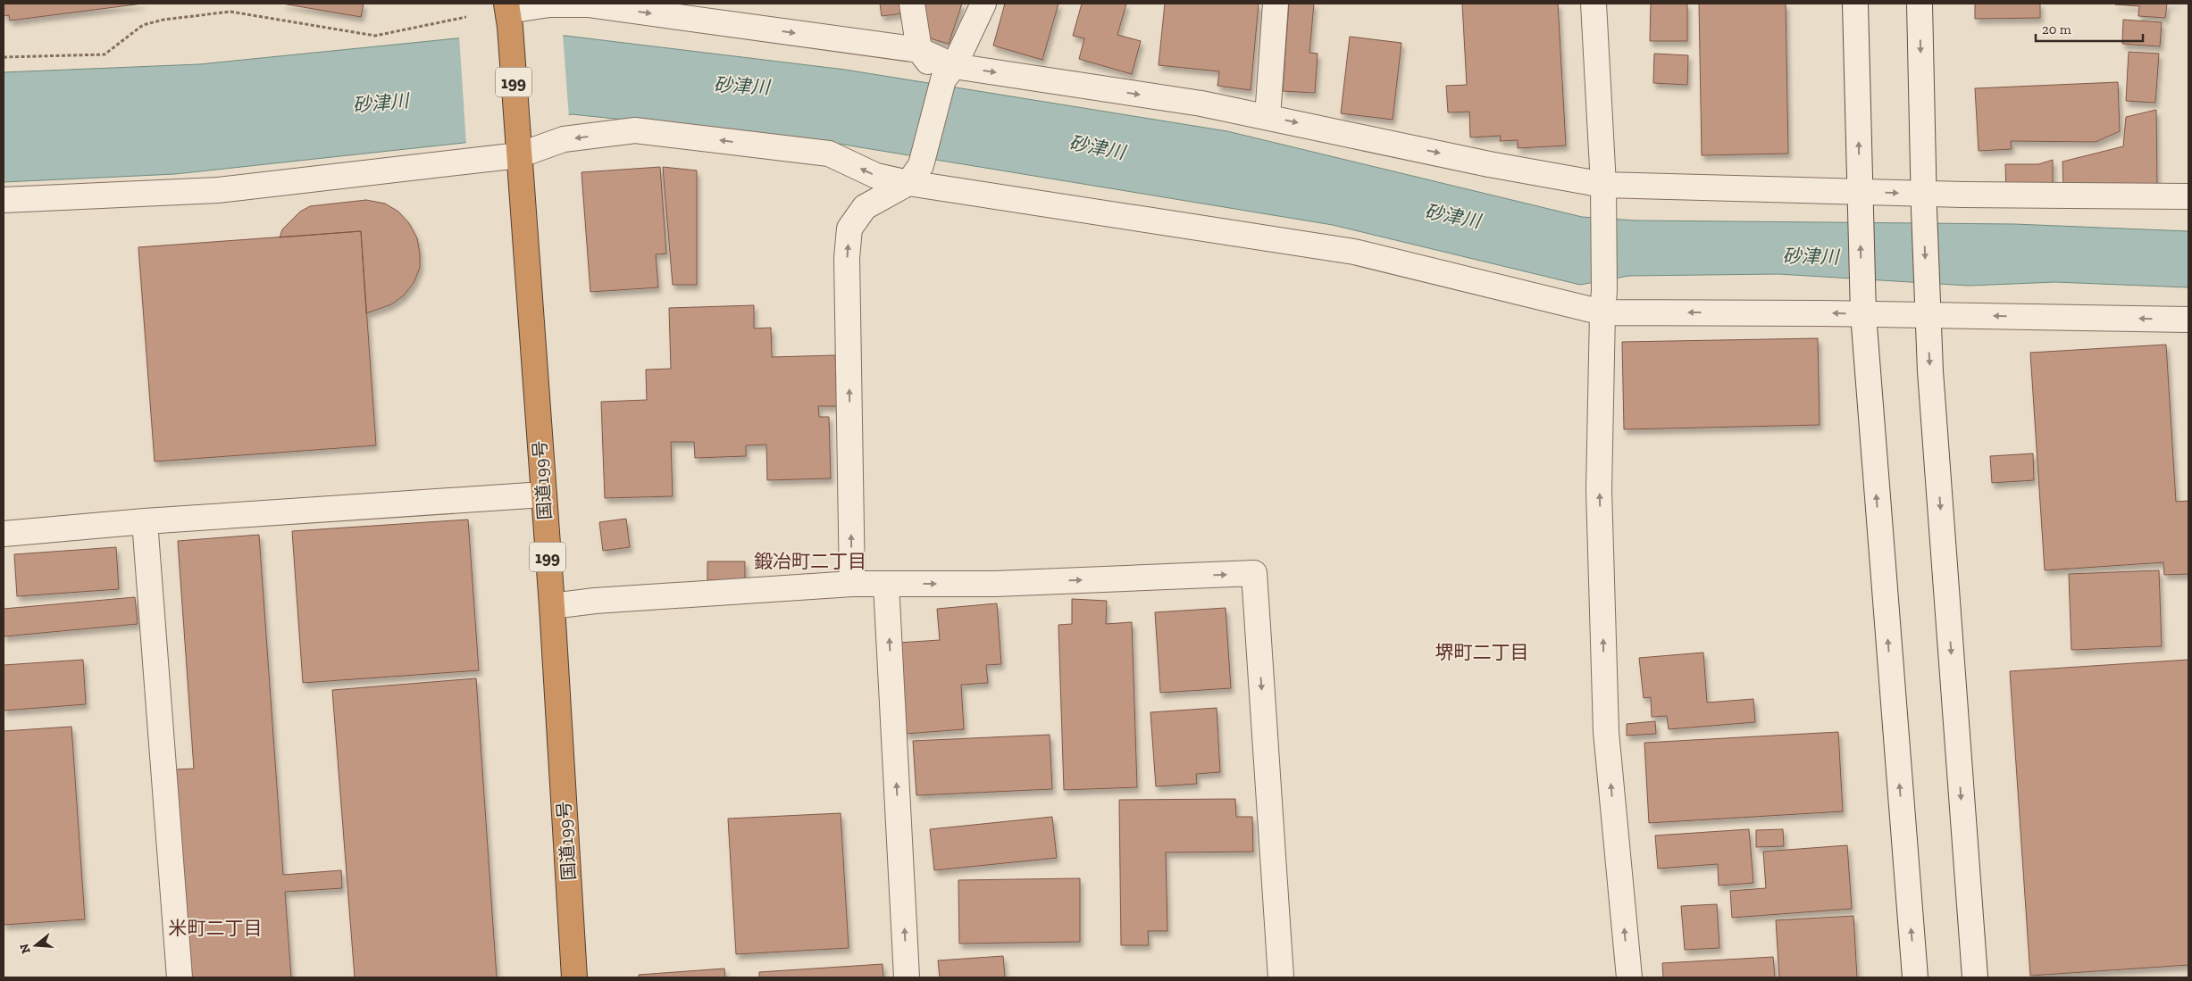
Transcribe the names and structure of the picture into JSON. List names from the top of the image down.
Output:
{
  "streets": {
    "highway": ["199", "国道199号"]
  },
  "districts": ["鍛冶町二丁目", "堺町二丁目", "米町二丁目"],
  "water": ["砂津川"],
  "scale_bar": "20 m",
  "north": "left"
}
